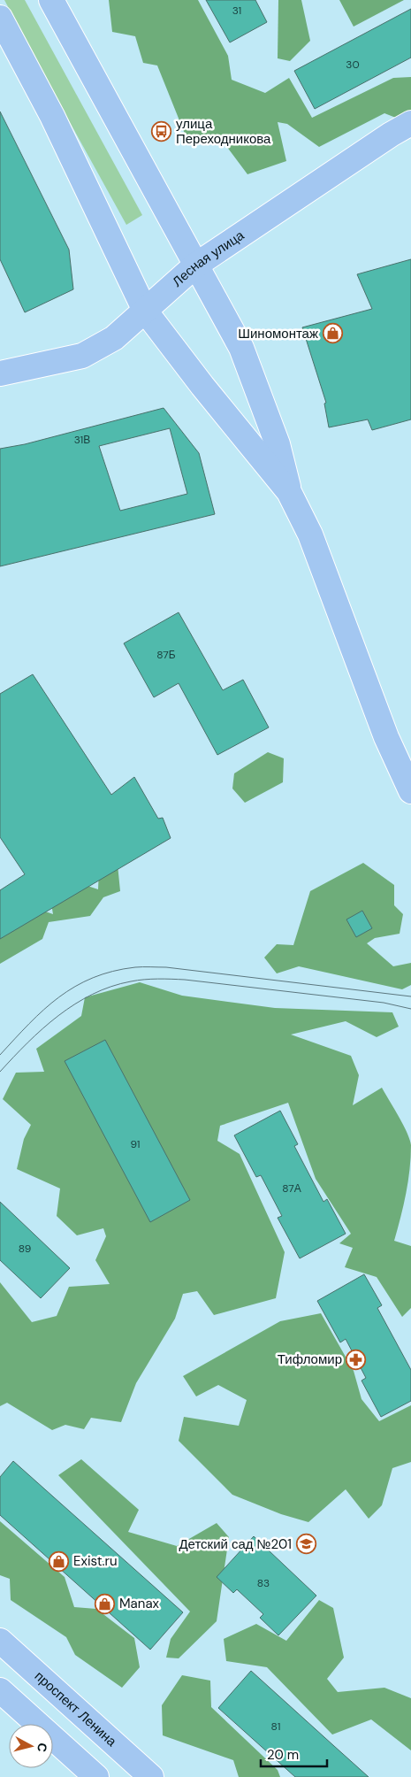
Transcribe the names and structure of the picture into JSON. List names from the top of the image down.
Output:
{
  "streets": {
    "main road": ["Лесная улица", "проспект Ленина"]
  },
  "places": {
    "bus stop": ["улица Переходникова"],
    "shop": ["Шиномонтаж", "Exist.ru", "Manax"],
    "pharmacy": ["Тифломир"],
    "school or university": ["Детский сад №201"]
  },
  "house_numbers": [
    "31",
    "30",
    "31В",
    "87Б",
    "91",
    "87А",
    "89",
    "83",
    "81"
  ],
  "scale_bar": "20 m",
  "north": "right"
}
